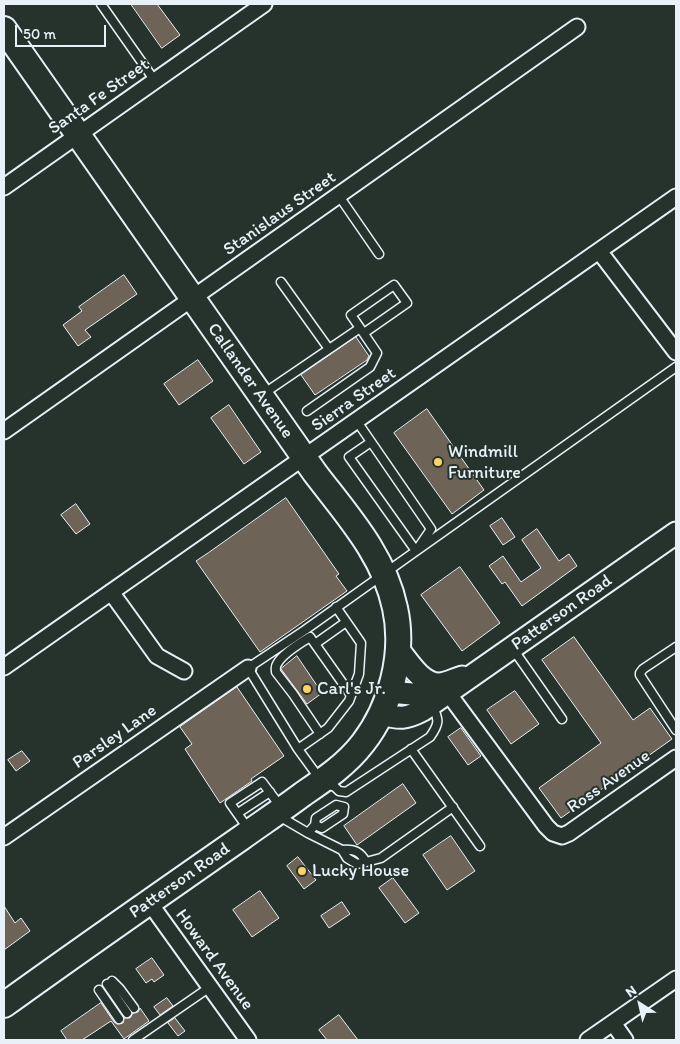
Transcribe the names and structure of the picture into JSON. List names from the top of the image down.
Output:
{
  "streets": {
    "main road": ["Callander Avenue", "Patterson Road"],
    "street": [
      "Santa Fe Street",
      "Stanislaus Street",
      "Sierra Street",
      "Parsley Lane",
      "Ross Avenue",
      "Howard Avenue"
    ]
  },
  "crossings": [
    ["Santa Fe Street", "Callander Avenue"],
    ["Stanislaus Street", "Callander Avenue"],
    ["Callander Avenue", "Sierra Street"],
    ["Callander Avenue", "Patterson Road"],
    ["Patterson Road", "Ross Avenue"],
    ["Patterson Road", "Howard Avenue"]
  ],
  "places": ["Windmill Furniture", "Carl's Jr.", "Lucky House"],
  "scale_bar": "50 m",
  "north": "top left"
}
